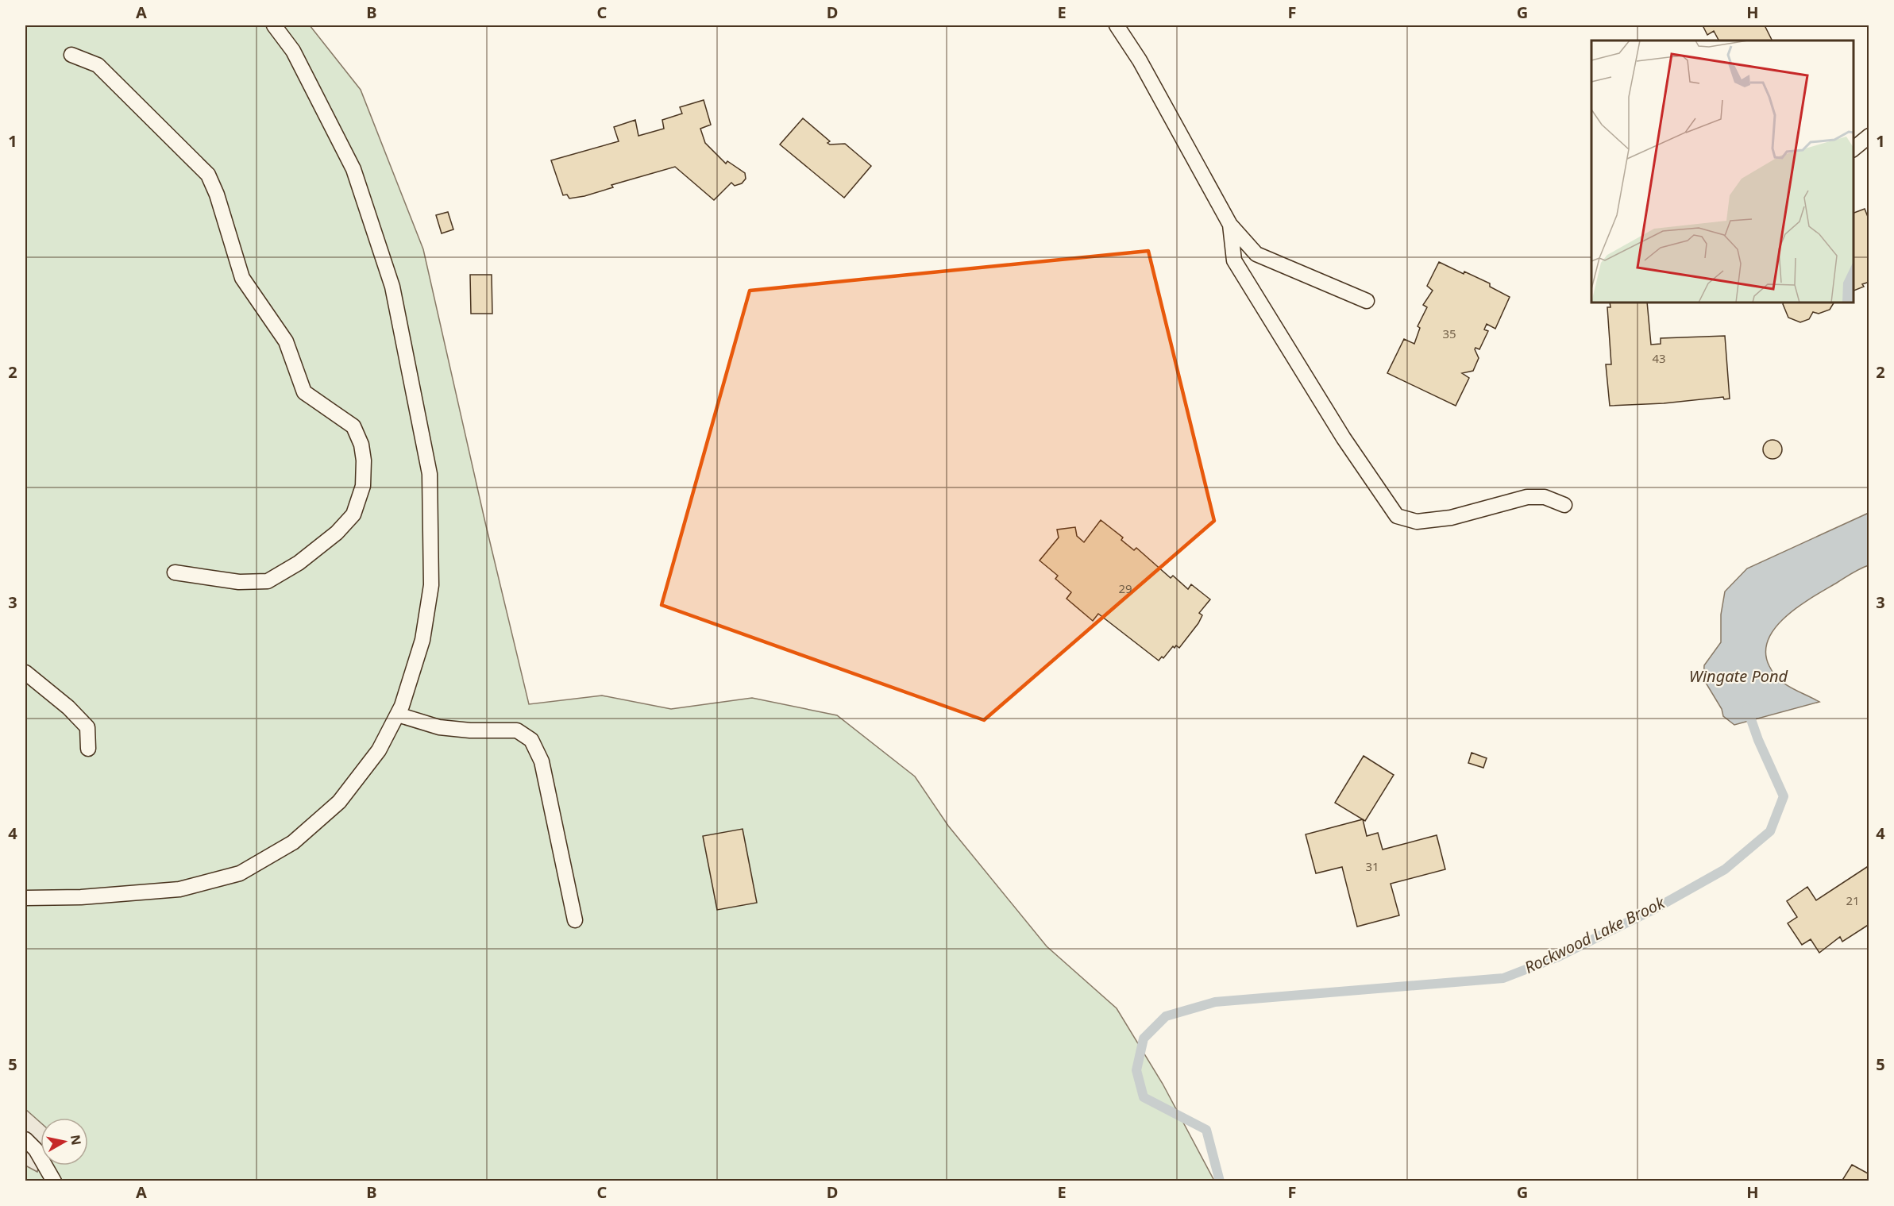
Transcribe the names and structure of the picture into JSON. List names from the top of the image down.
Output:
{
  "water": ["Wingate Pond", "Rockwood Lake Brook"],
  "house_numbers": [
    "35",
    "43",
    "29",
    "31",
    "21"
  ],
  "north": "right",
  "grid": {
    "columns": [
      "A",
      "B",
      "C",
      "D",
      "E",
      "F",
      "G",
      "H"
    ],
    "rows": [
      "1",
      "2",
      "3",
      "4",
      "5"
    ]
  }
}
